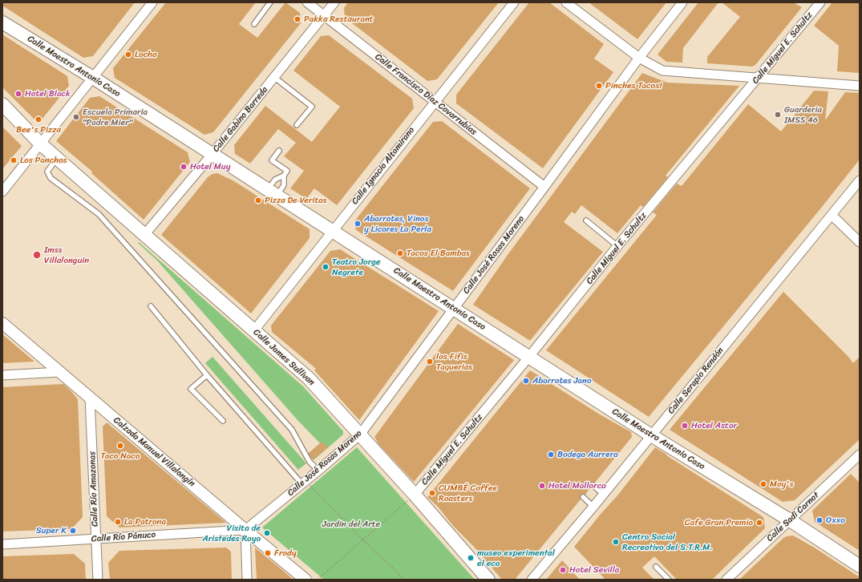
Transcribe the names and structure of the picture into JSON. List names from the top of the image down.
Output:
{
  "streets": {
    "main road": ["Calle Maestro Antonio Caso", "Calle James Sullivan"],
    "street": [
      "Calle Miguel E. Schultz",
      "Calle Francisco Díaz Covarrubias",
      "Calle Gabino Barreda",
      "Calle Ignacio Altamirano",
      "Calle José Rosas Moreno",
      "Calle Serapio Rendón",
      "Calzada Manuel Villalongín",
      "Calle Río Amazonas",
      "Calle Sadi Carnot",
      "Calle Río Pánuco"
    ]
  },
  "crossings": [
    ["Calle Miguel E. Schultz", "Calle Maestro Antonio Caso"],
    ["Calle Miguel E. Schultz", "Calle James Sullivan"],
    ["Calle Maestro Antonio Caso", "Calle Gabino Barreda"],
    ["Calle Maestro Antonio Caso", "Calle Ignacio Altamirano"],
    ["Calle Maestro Antonio Caso", "Calle José Rosas Moreno"],
    ["Calle Maestro Antonio Caso", "Calle Serapio Rendón"],
    ["Calle Maestro Antonio Caso", "Calle Sadi Carnot"],
    ["Calle Francisco Díaz Covarrubias", "Calle Gabino Barreda"],
    ["Calle Francisco Díaz Covarrubias", "Calle Ignacio Altamirano"],
    ["Calle Francisco Díaz Covarrubias", "Calle José Rosas Moreno"],
    ["Calle Gabino Barreda", "Calle James Sullivan"],
    ["Calle Ignacio Altamirano", "Calle James Sullivan"],
    ["Calle José Rosas Moreno", "Calle James Sullivan"],
    ["Calle José Rosas Moreno", "Calzada Manuel Villalongín"],
    ["Calle José Rosas Moreno", "Calle Río Pánuco"],
    ["Calzada Manuel Villalongín", "Calle Río Amazonas"],
    ["Calzada Manuel Villalongín", "Calle Río Pánuco"],
    ["Calle Río Amazonas", "Calle Río Pánuco"]
  ],
  "parks": ["Jardin del Arte"],
  "places": [
    "Pakka Restaurant",
    "Locha",
    "Pinches Tacos!",
    "Hotel Black",
    "Guarderia IMSS 46",
    "Escuela Primaria \"Padre Mier\"",
    "Bee's Pizza",
    "Los Panchos",
    "Hotel Muy",
    "Pizza De Veritas",
    "Abarrotes, Vinos y Licores La Perla",
    "Tacos El Bambas",
    "Imss Villalonguin",
    "Teatro Jorge Negrete",
    "los Fifis Taquerias",
    "Abarrotes Jano",
    "Hotel Astor",
    "Taco Naco",
    "Bodega Aurrera",
    "Moy's",
    "Hotel Mallorca",
    "CUMBÉ Coffee Roasters",
    "Oxxo",
    "La Patrona",
    "Cafe Gran Premio",
    "Super K",
    "Visita de Aristedes Royo",
    "Centro Social Recreativo del S.T.R.M.",
    "Frody",
    "museo experimental el eco",
    "Hotel Sevilla"
  ]
}
